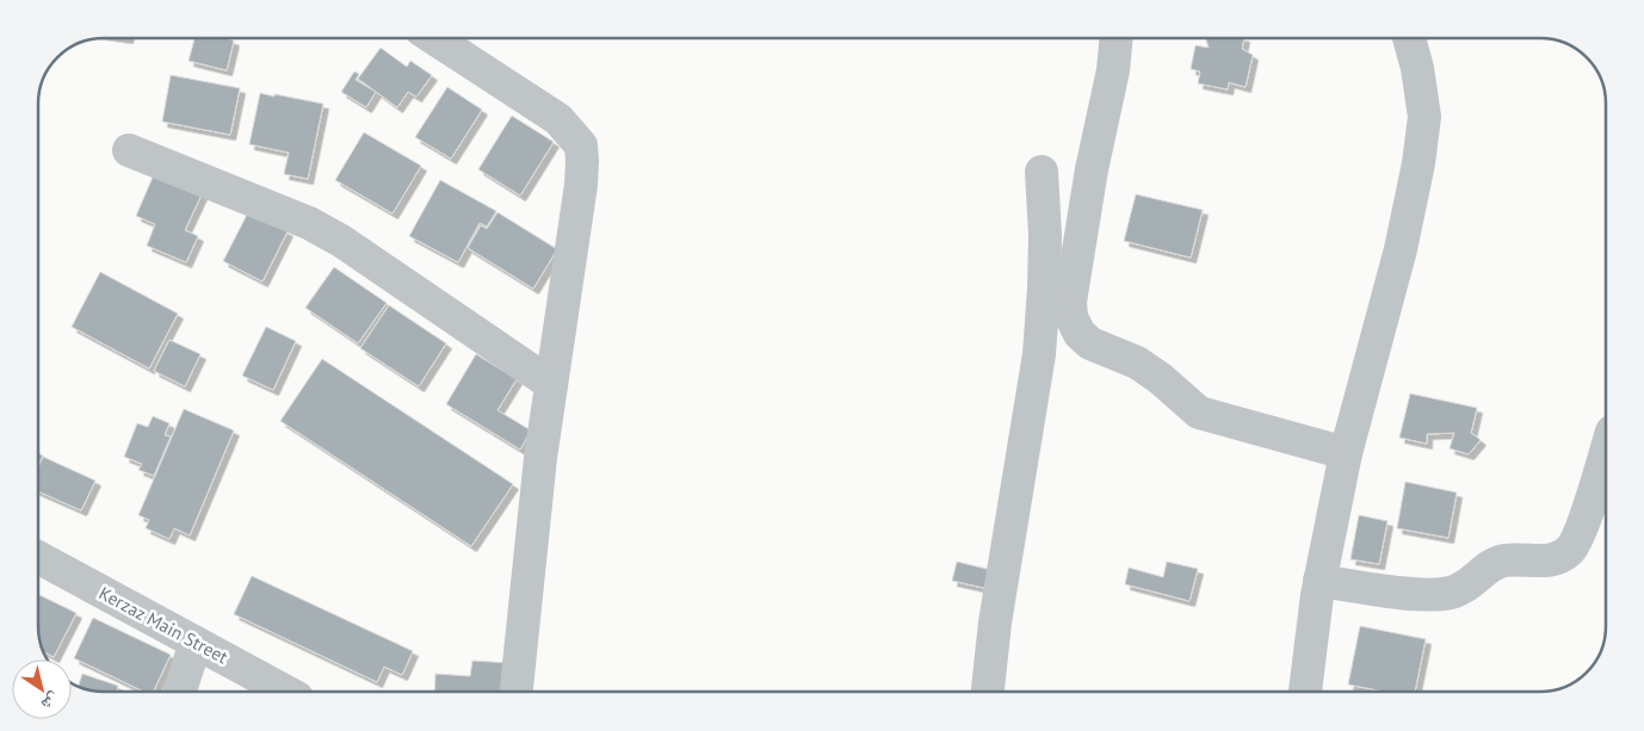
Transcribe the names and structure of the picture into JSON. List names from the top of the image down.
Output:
{
  "streets": {
    "street": ["Kerzaz Main Street"]
  },
  "north": "bottom right"
}
